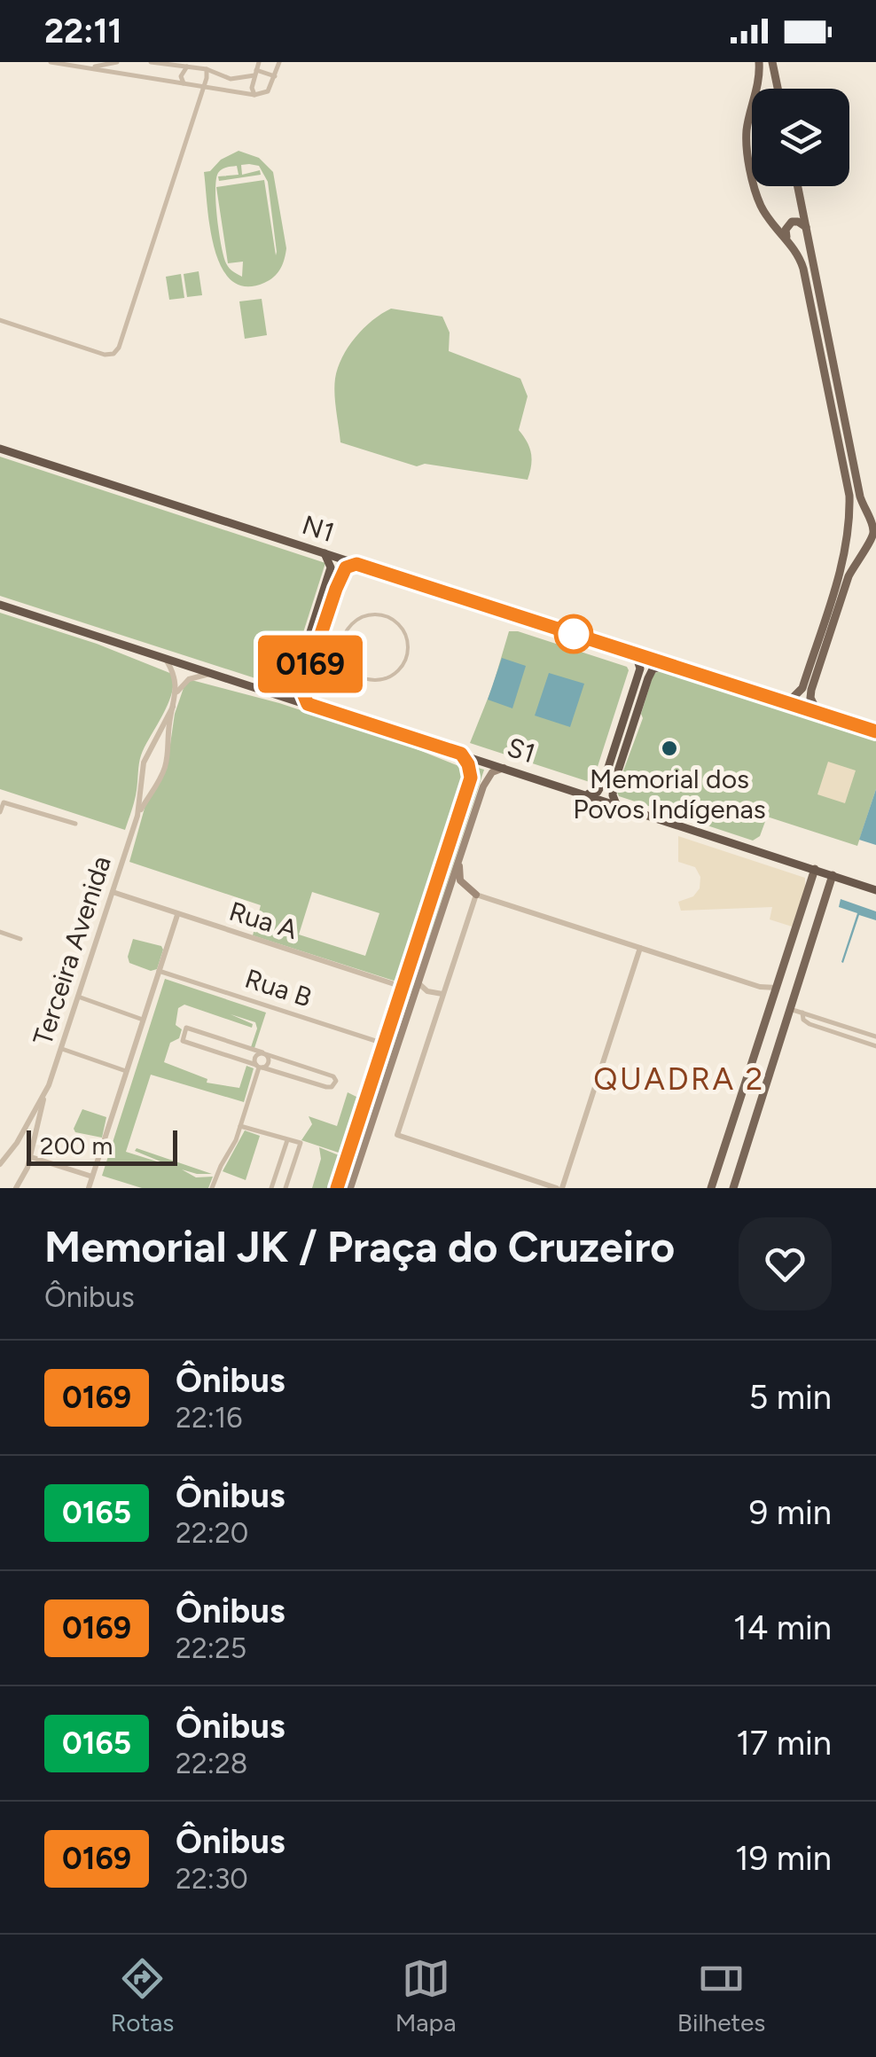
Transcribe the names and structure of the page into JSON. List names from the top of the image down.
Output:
{
  "streets": {
    "highway": ["N1", "S1"],
    "street": ["Rua A", "Terceira Avenida", "Rua B"]
  },
  "crossings": [
    ["Rua A", "Terceira Avenida"]
  ],
  "districts": ["QUADRA 2"],
  "places": ["Memorial dos Povos Indígenas"],
  "lines": ["bus line 0169"],
  "scale_bar": "200 m",
  "page": {
    "status": "22:11",
    "on_map": "0169",
    "scale": "200 m",
    "heading": ["Memorial JK / Praça do Cruzeiro", "Ônibus"],
    "list": [
      {
        "mark": "0169",
        "name": "Ônibus",
        "note": "22:16",
        "value": "5 min"
      },
      {
        "mark": "0165",
        "name": "Ônibus",
        "note": "22:20",
        "value": "9 min"
      },
      {
        "mark": "0169",
        "name": "Ônibus",
        "note": "22:25",
        "value": "14 min"
      },
      {
        "mark": "0165",
        "name": "Ônibus",
        "note": "22:28",
        "value": "17 min"
      },
      {
        "mark": "0169",
        "name": "Ônibus",
        "note": "22:30",
        "value": "19 min"
      }
    ],
    "tabs": ["Rotas", "Mapa", "Bilhetes"]
  }
}
